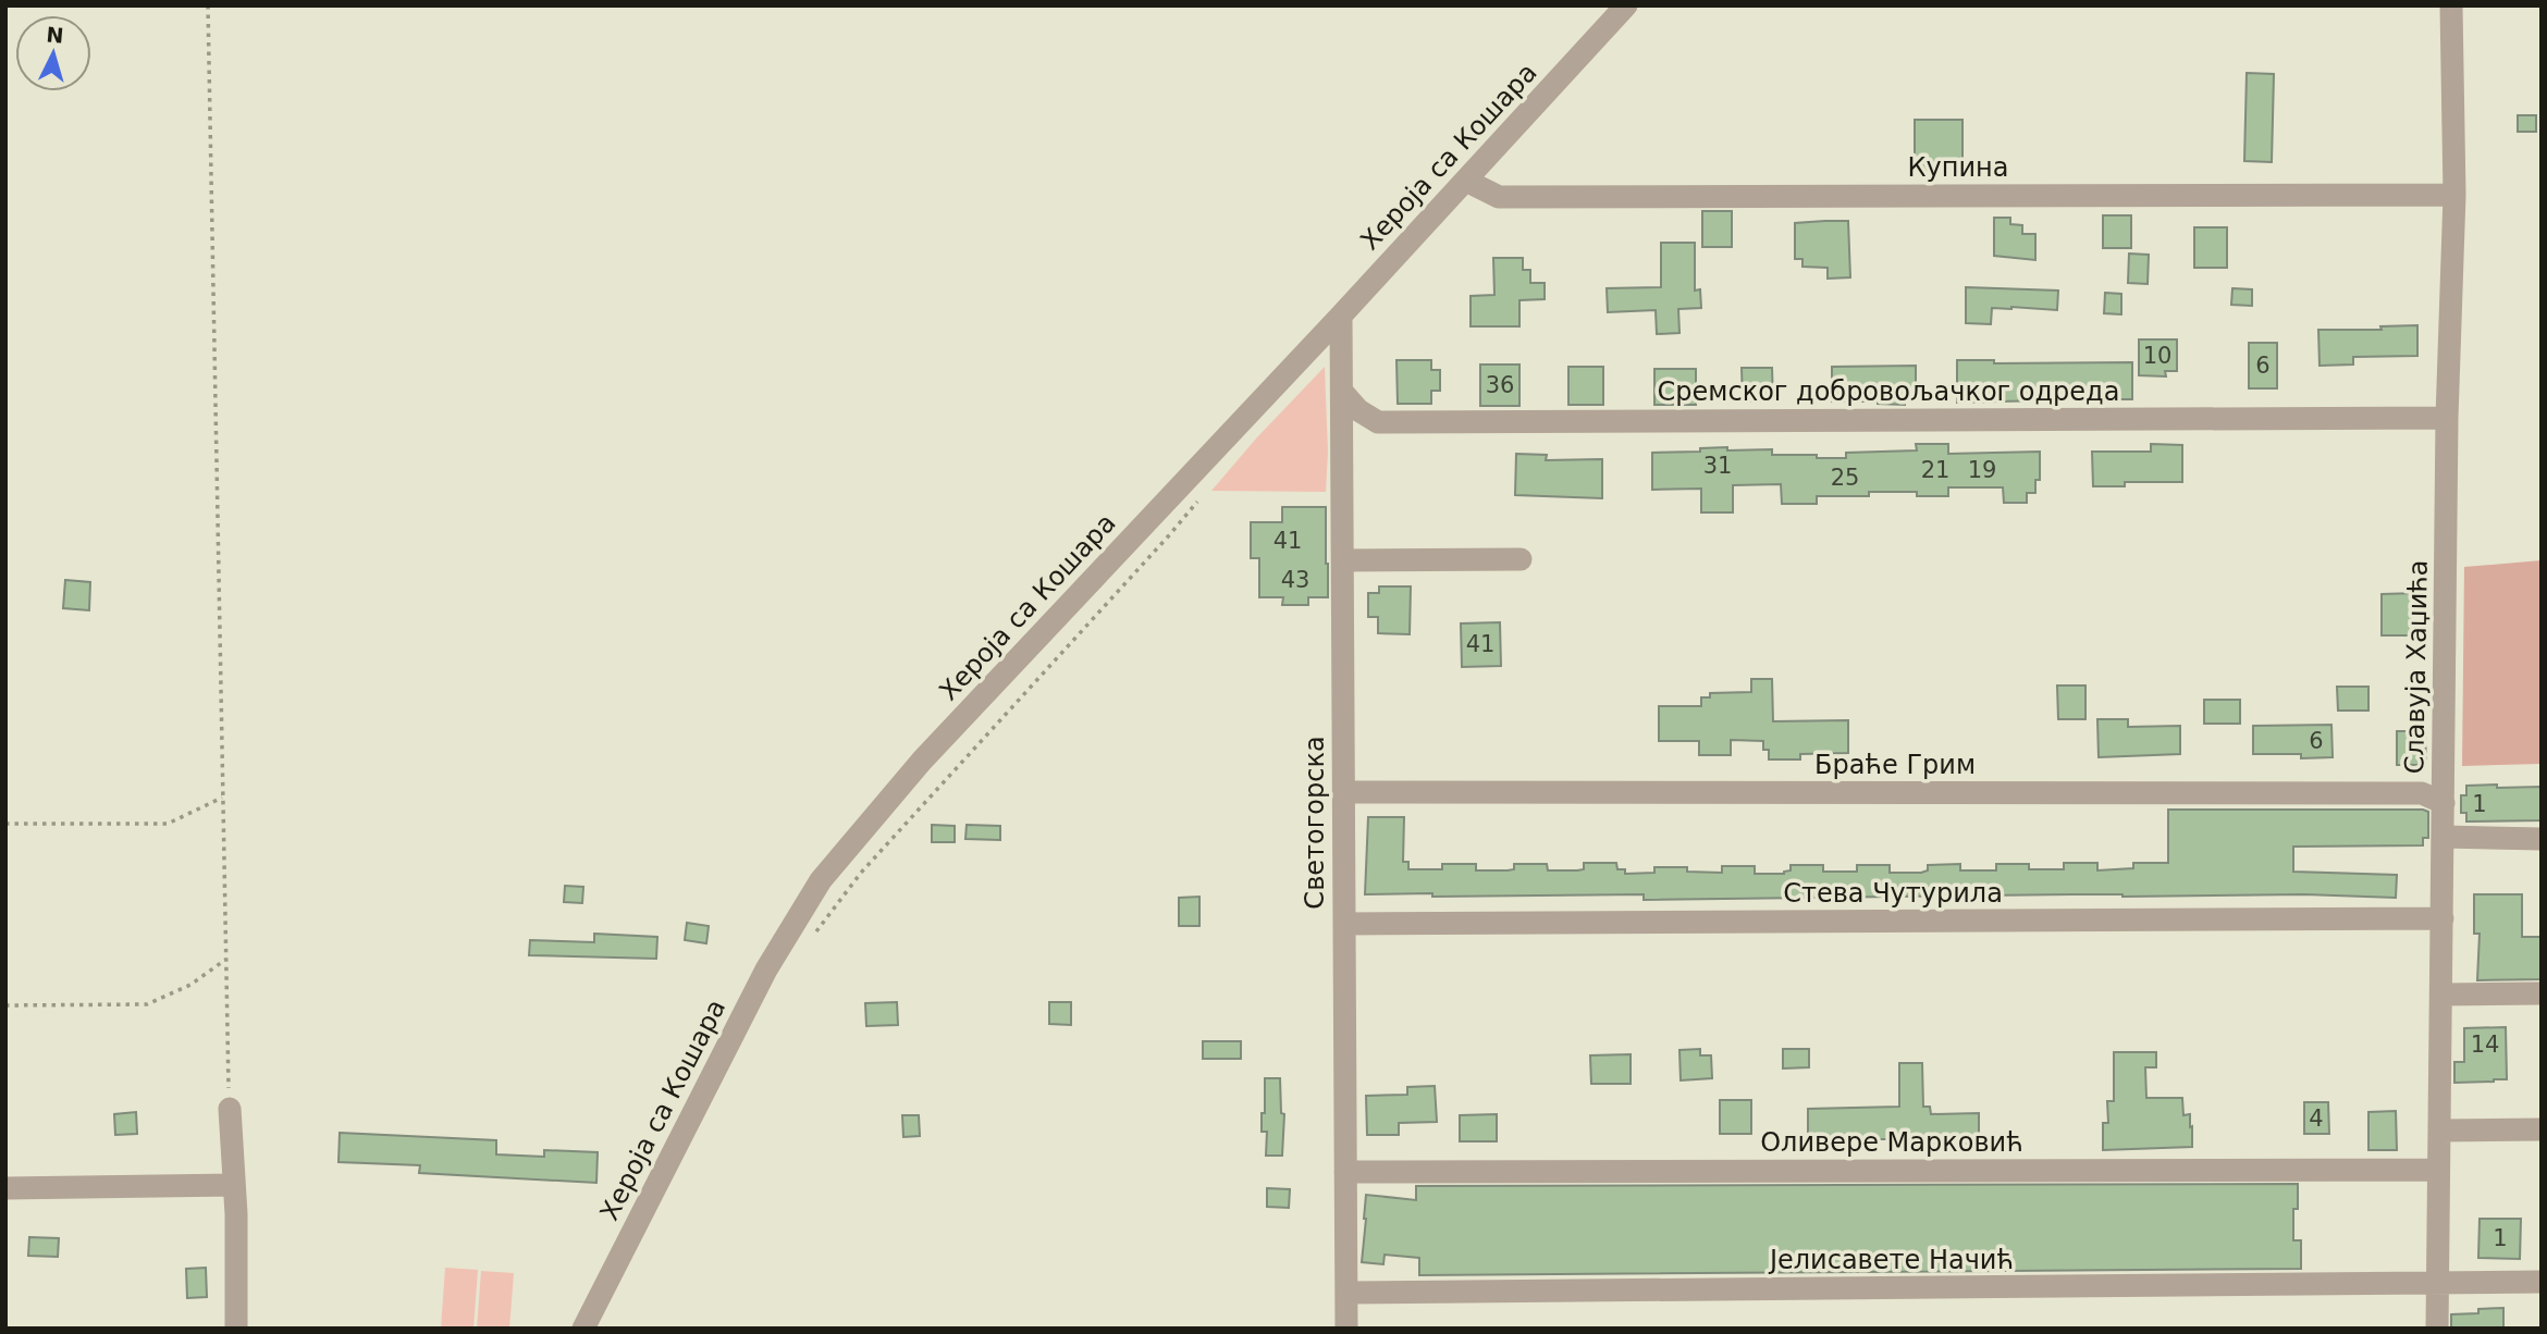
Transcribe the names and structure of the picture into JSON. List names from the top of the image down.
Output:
{
  "streets": {
    "street": [
      "Хероја са Кошара",
      "Купина",
      "Сремског добровољачког одреда",
      "Славуја Хаџића",
      "Браће Грим",
      "Светогорска",
      "Стева Чутурила",
      "Оливере Марковић",
      "Јелисавете Начић"
    ]
  },
  "crossings": [
    ["Хероја са Кошара", "Купина"],
    ["Хероја са Кошара", "Светогорска"],
    ["Купина", "Славуја Хаџића"],
    ["Сремског добровољачког одреда", "Славуја Хаџића"],
    ["Сремског добровољачког одреда", "Светогорска"],
    ["Славуја Хаџића", "Браће Грим"],
    ["Славуја Хаџића", "Стева Чутурила"],
    ["Славуја Хаџића", "Оливере Марковић"],
    ["Славуја Хаџића", "Јелисавете Начић"],
    ["Браће Грим", "Светогорска"],
    ["Светогорска", "Стева Чутурила"],
    ["Светогорска", "Оливере Марковић"],
    ["Светогорска", "Јелисавете Начић"]
  ],
  "house_numbers": [
    "10",
    "6",
    "36",
    "31",
    "21",
    "19",
    "25",
    "41",
    "43",
    "41",
    "6",
    "1",
    "14",
    "4",
    "1"
  ],
  "north": "top"
}
